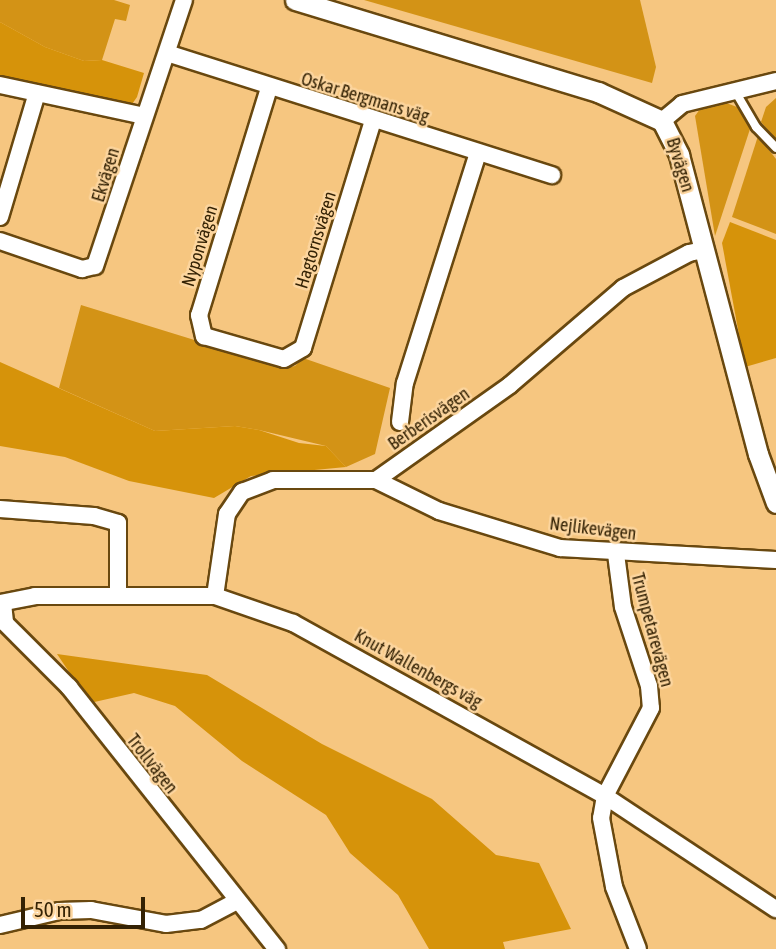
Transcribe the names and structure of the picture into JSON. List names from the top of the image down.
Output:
{
  "streets": {
    "street": [
      "Oskar Bergmans väg",
      "Byvägen",
      "Ekvägen",
      "Hagtornsvägen",
      "Nyponvägen",
      "Berberisvägen",
      "Nejlikevägen",
      "Trumpetarevägen",
      "Knut Wallenbergs väg",
      "Trollvägen"
    ]
  },
  "crossings": [
    ["Oskar Bergmans väg", "Ekvägen"],
    ["Oskar Bergmans väg", "Hagtornsvägen"],
    ["Oskar Bergmans väg", "Nyponvägen"],
    ["Byvägen", "Berberisvägen"],
    ["Hagtornsvägen", "Nyponvägen"],
    ["Berberisvägen", "Nejlikevägen"],
    ["Nejlikevägen", "Trumpetarevägen"],
    ["Trumpetarevägen", "Knut Wallenbergs väg"],
    ["Knut Wallenbergs väg", "Trollvägen"]
  ],
  "scale_bar": "50 m"
}
